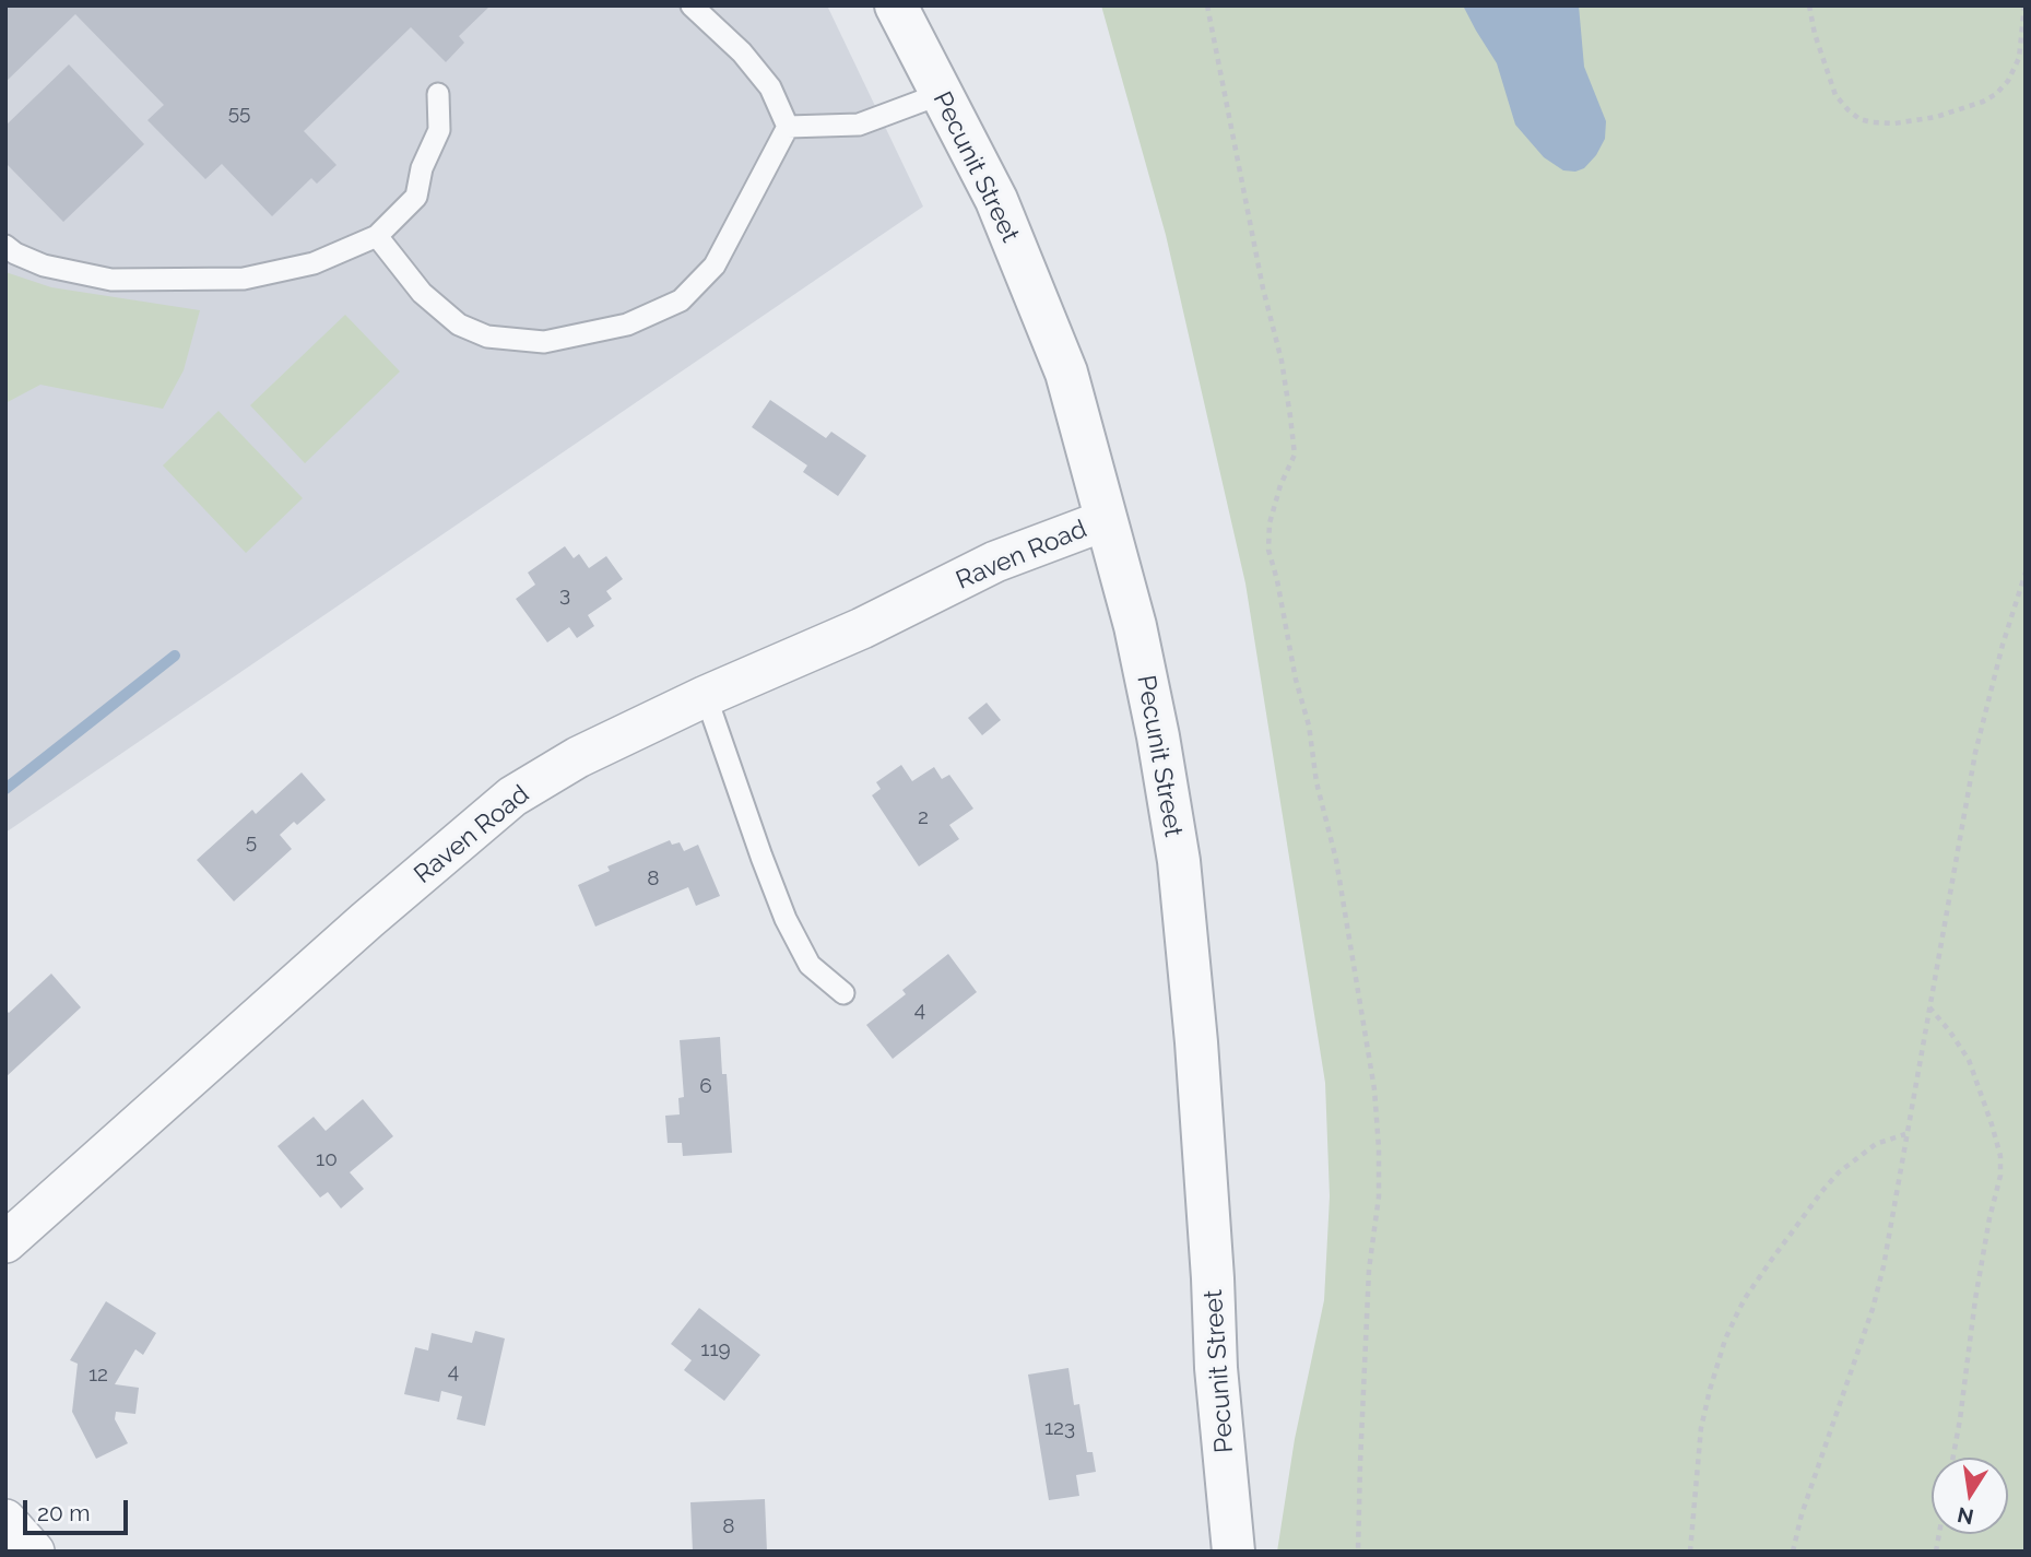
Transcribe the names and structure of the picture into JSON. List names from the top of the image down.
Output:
{
  "streets": {
    "street": ["Pecunit Street", "Raven Road"]
  },
  "crossings": [
    ["Pecunit Street", "Raven Road"]
  ],
  "house_numbers": [
    "55",
    "3",
    "2",
    "5",
    "8",
    "4",
    "6",
    "10",
    "119",
    "4",
    "12",
    "123",
    "8"
  ],
  "scale_bar": "20 m",
  "north": "bottom"
}
